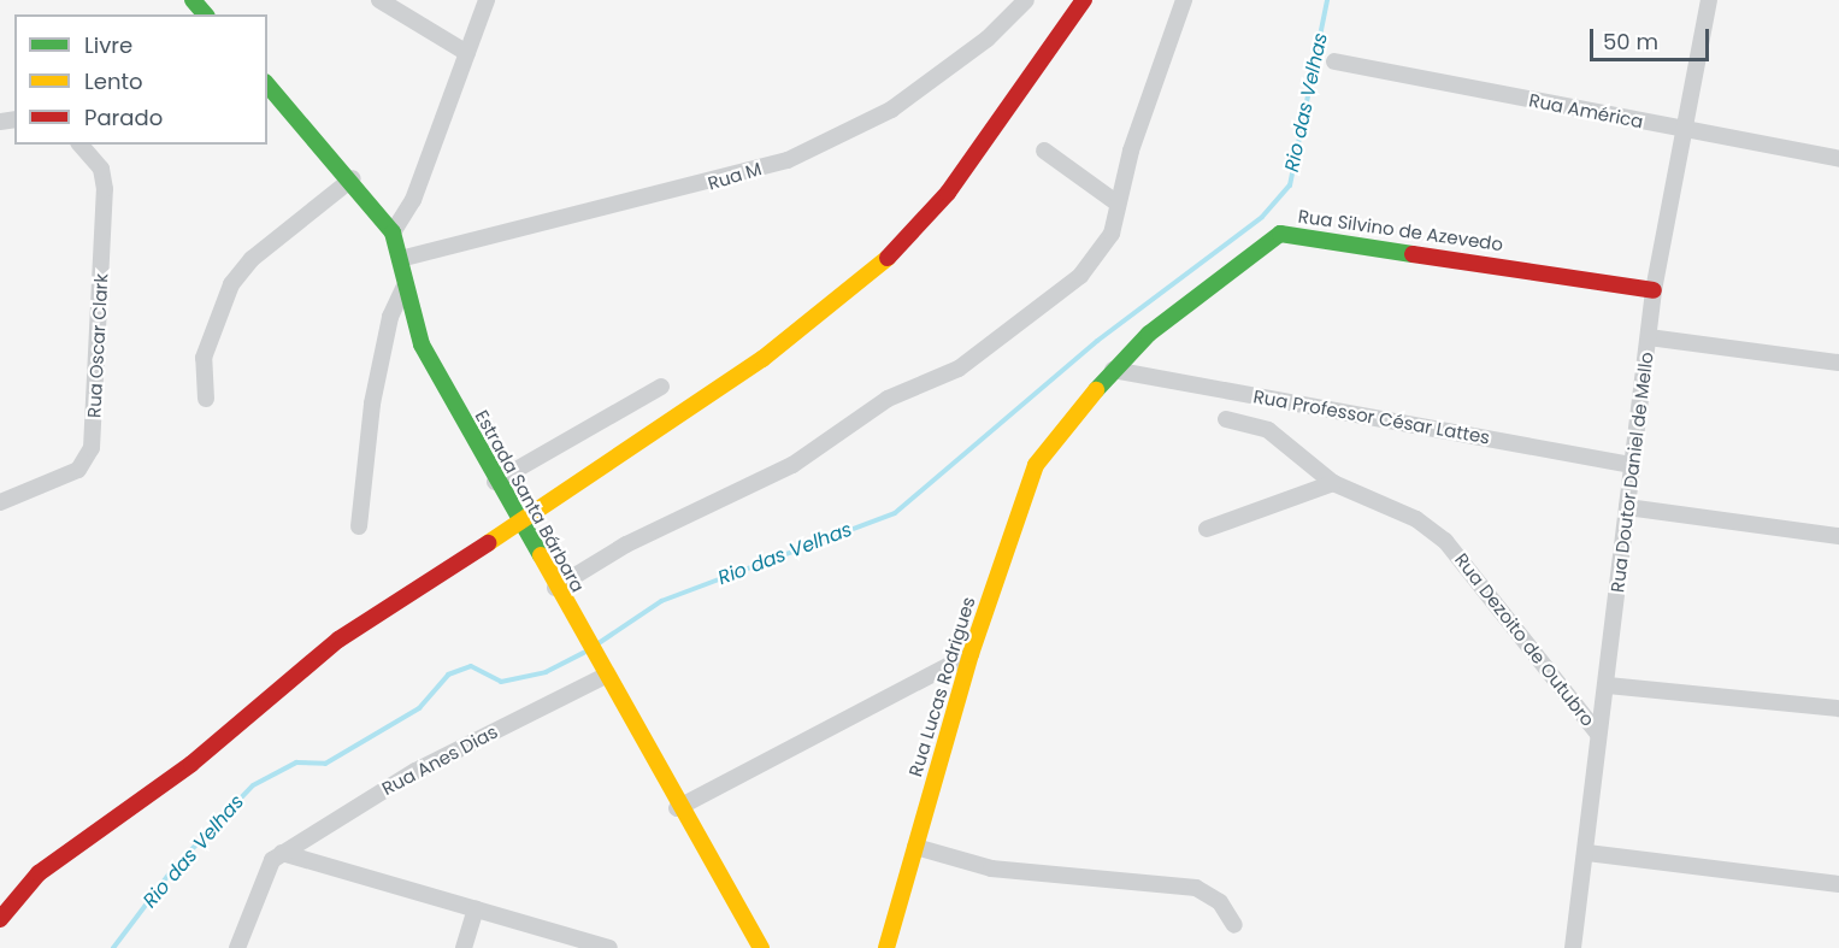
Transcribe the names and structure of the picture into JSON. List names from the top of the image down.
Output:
{
  "streets": {
    "street": [
      "Rua América",
      "Rua M",
      "Rua Silvino de Azevedo",
      "Rua Oscar Clark",
      "Rua Professor César Lattes",
      "Rua Doutor Daniel de Mello",
      "Estrada Santa Bárbara",
      "Rua Dezoito de Outubro",
      "Rua Lucas Rodrigues",
      "Rua Anes Dias"
    ]
  },
  "crossings": [
    ["Rua América", "Rua Doutor Daniel de Mello"],
    ["Rua M", "Estrada Santa Bárbara"],
    ["Rua Silvino de Azevedo", "Rua Professor César Lattes"],
    ["Rua Silvino de Azevedo", "Rua Doutor Daniel de Mello"],
    ["Rua Silvino de Azevedo", "Rua Lucas Rodrigues"],
    ["Rua Professor César Lattes", "Rua Doutor Daniel de Mello"],
    ["Rua Doutor Daniel de Mello", "Rua Dezoito de Outubro"],
    ["Estrada Santa Bárbara", "Rua Anes Dias"]
  ],
  "water": ["Rio das Velhas"],
  "legend": ["Livre", "Lento", "Parado"],
  "scale_bar": "50 m"
}
